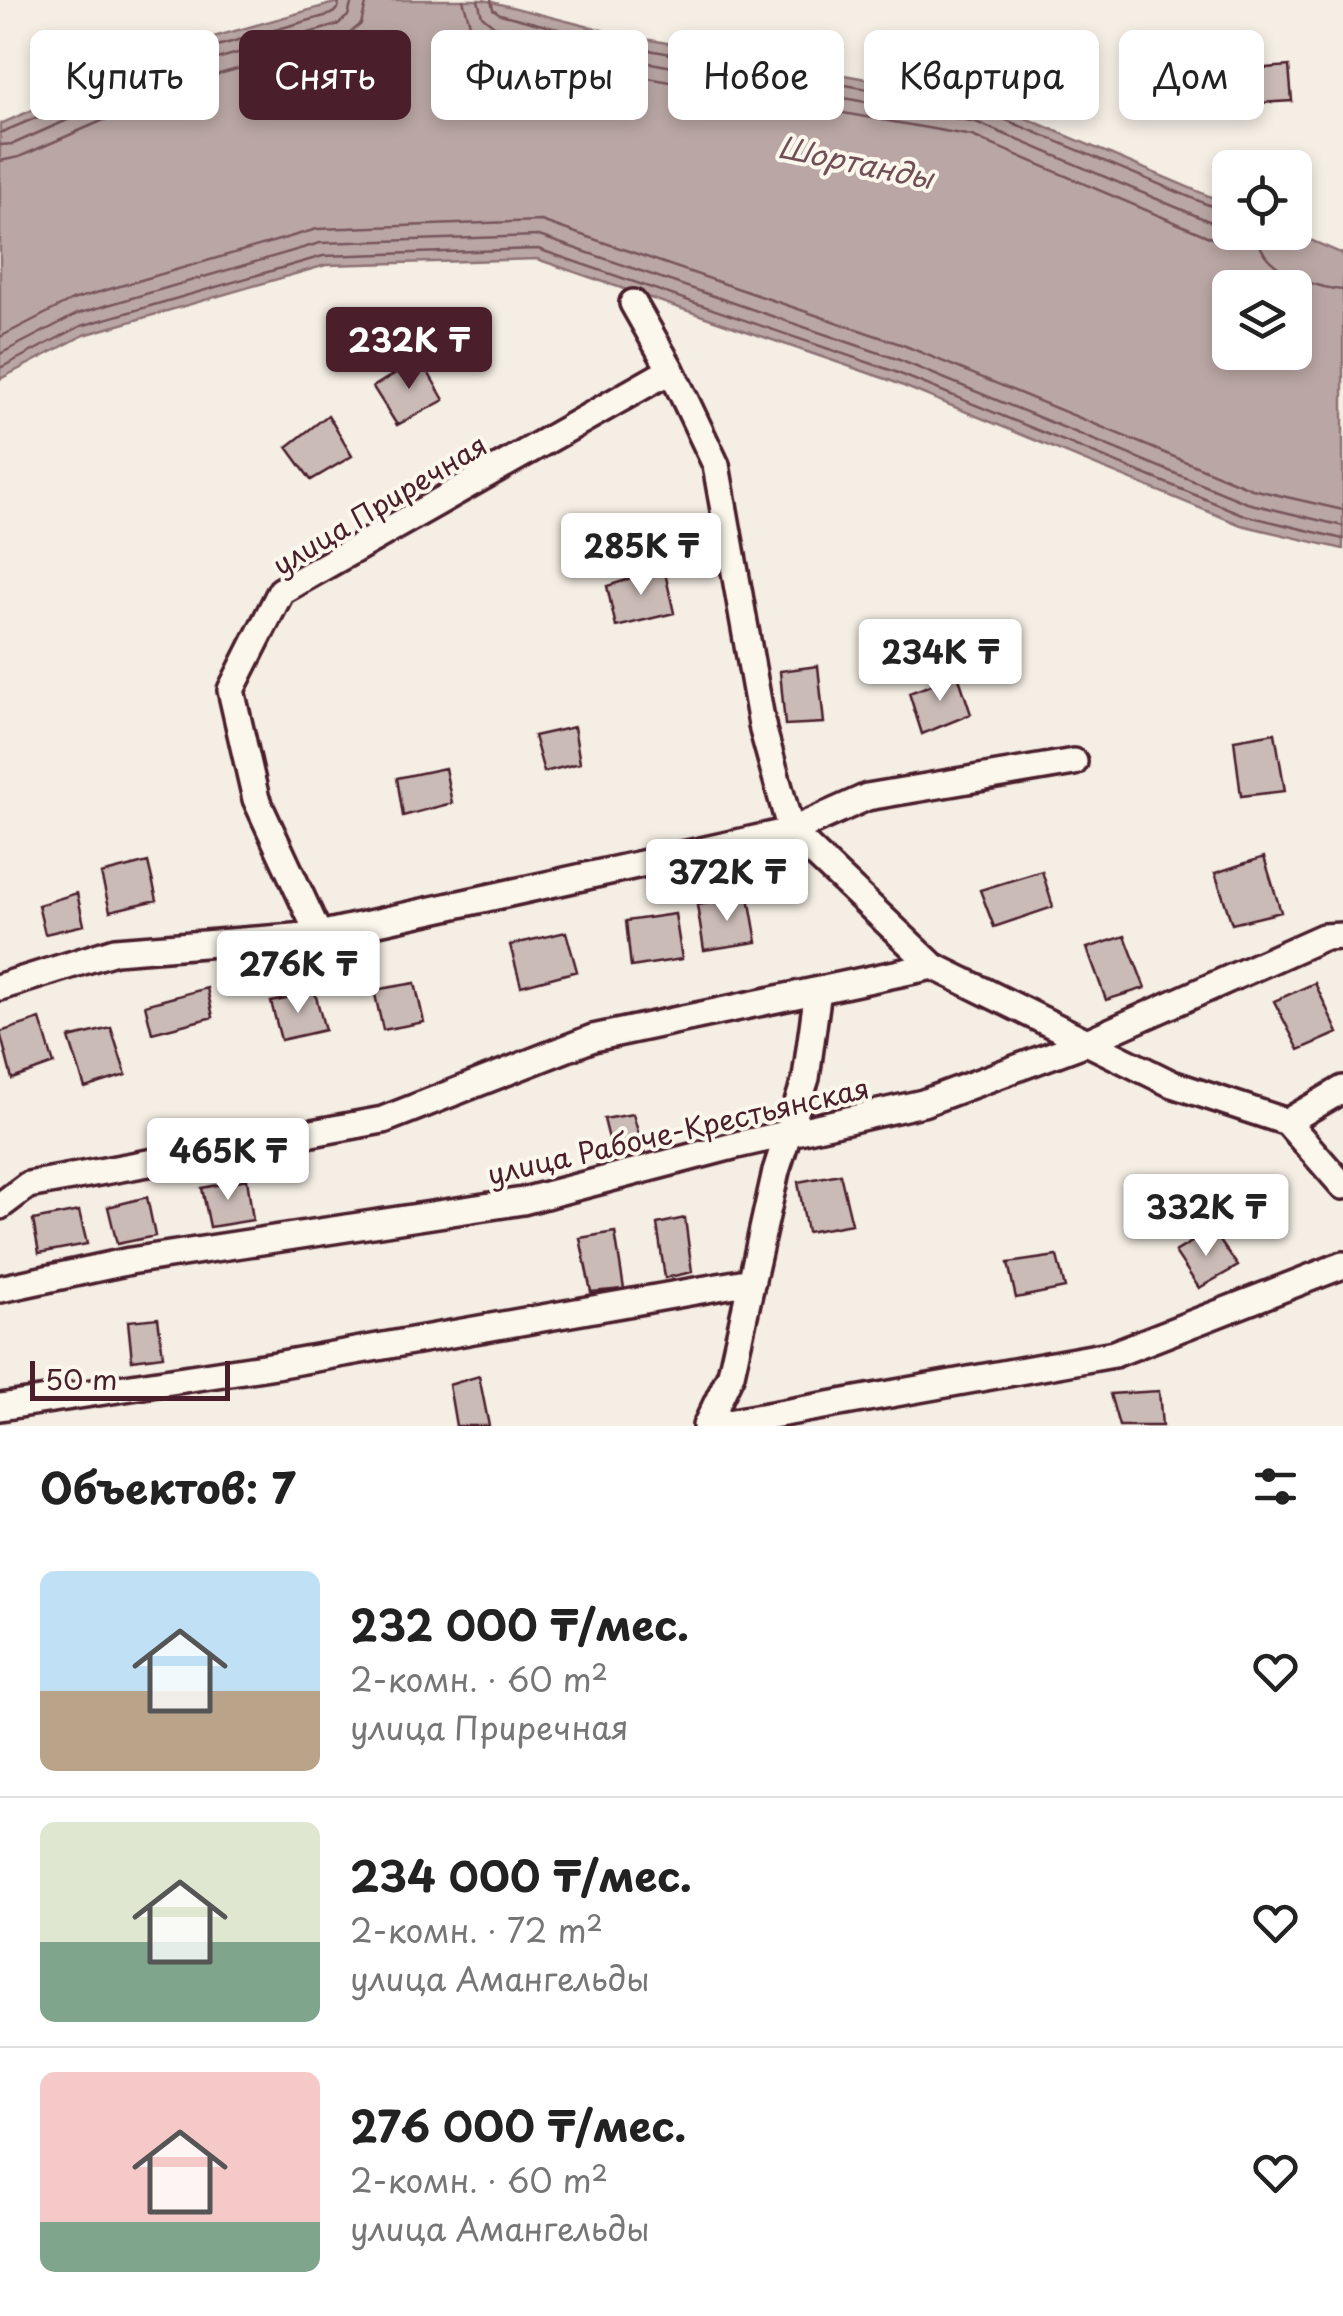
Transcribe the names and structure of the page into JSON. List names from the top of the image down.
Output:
{
  "streets": {
    "street": ["улица Приречная", "улица Рабоче-Крестьянская"]
  },
  "water": ["Шортанды"],
  "scale_bar": "50 m",
  "page": {
    "chip": [
      "Купить",
      "Снять",
      "Фильтры",
      "Новое",
      "Квартира",
      "Дом"
    ],
    "price": [
      "232K ₸",
      "285K ₸",
      "234K ₸",
      "372K ₸",
      "276K ₸",
      "465K ₸",
      "332K ₸"
    ],
    "scale": "50 m",
    "heading": "Объектов: 7",
    "list": [
      {
        "name": "232 000 ₸/мес.",
        "note": "2-комн. · 60 m² · улица Приречная"
      },
      {
        "name": "234 000 ₸/мес.",
        "note": "2-комн. · 72 m² · улица Амангельды"
      },
      {
        "name": "276 000 ₸/мес.",
        "note": "2-комн. · 60 m² · улица Амангельды"
      }
    ]
  }
}
